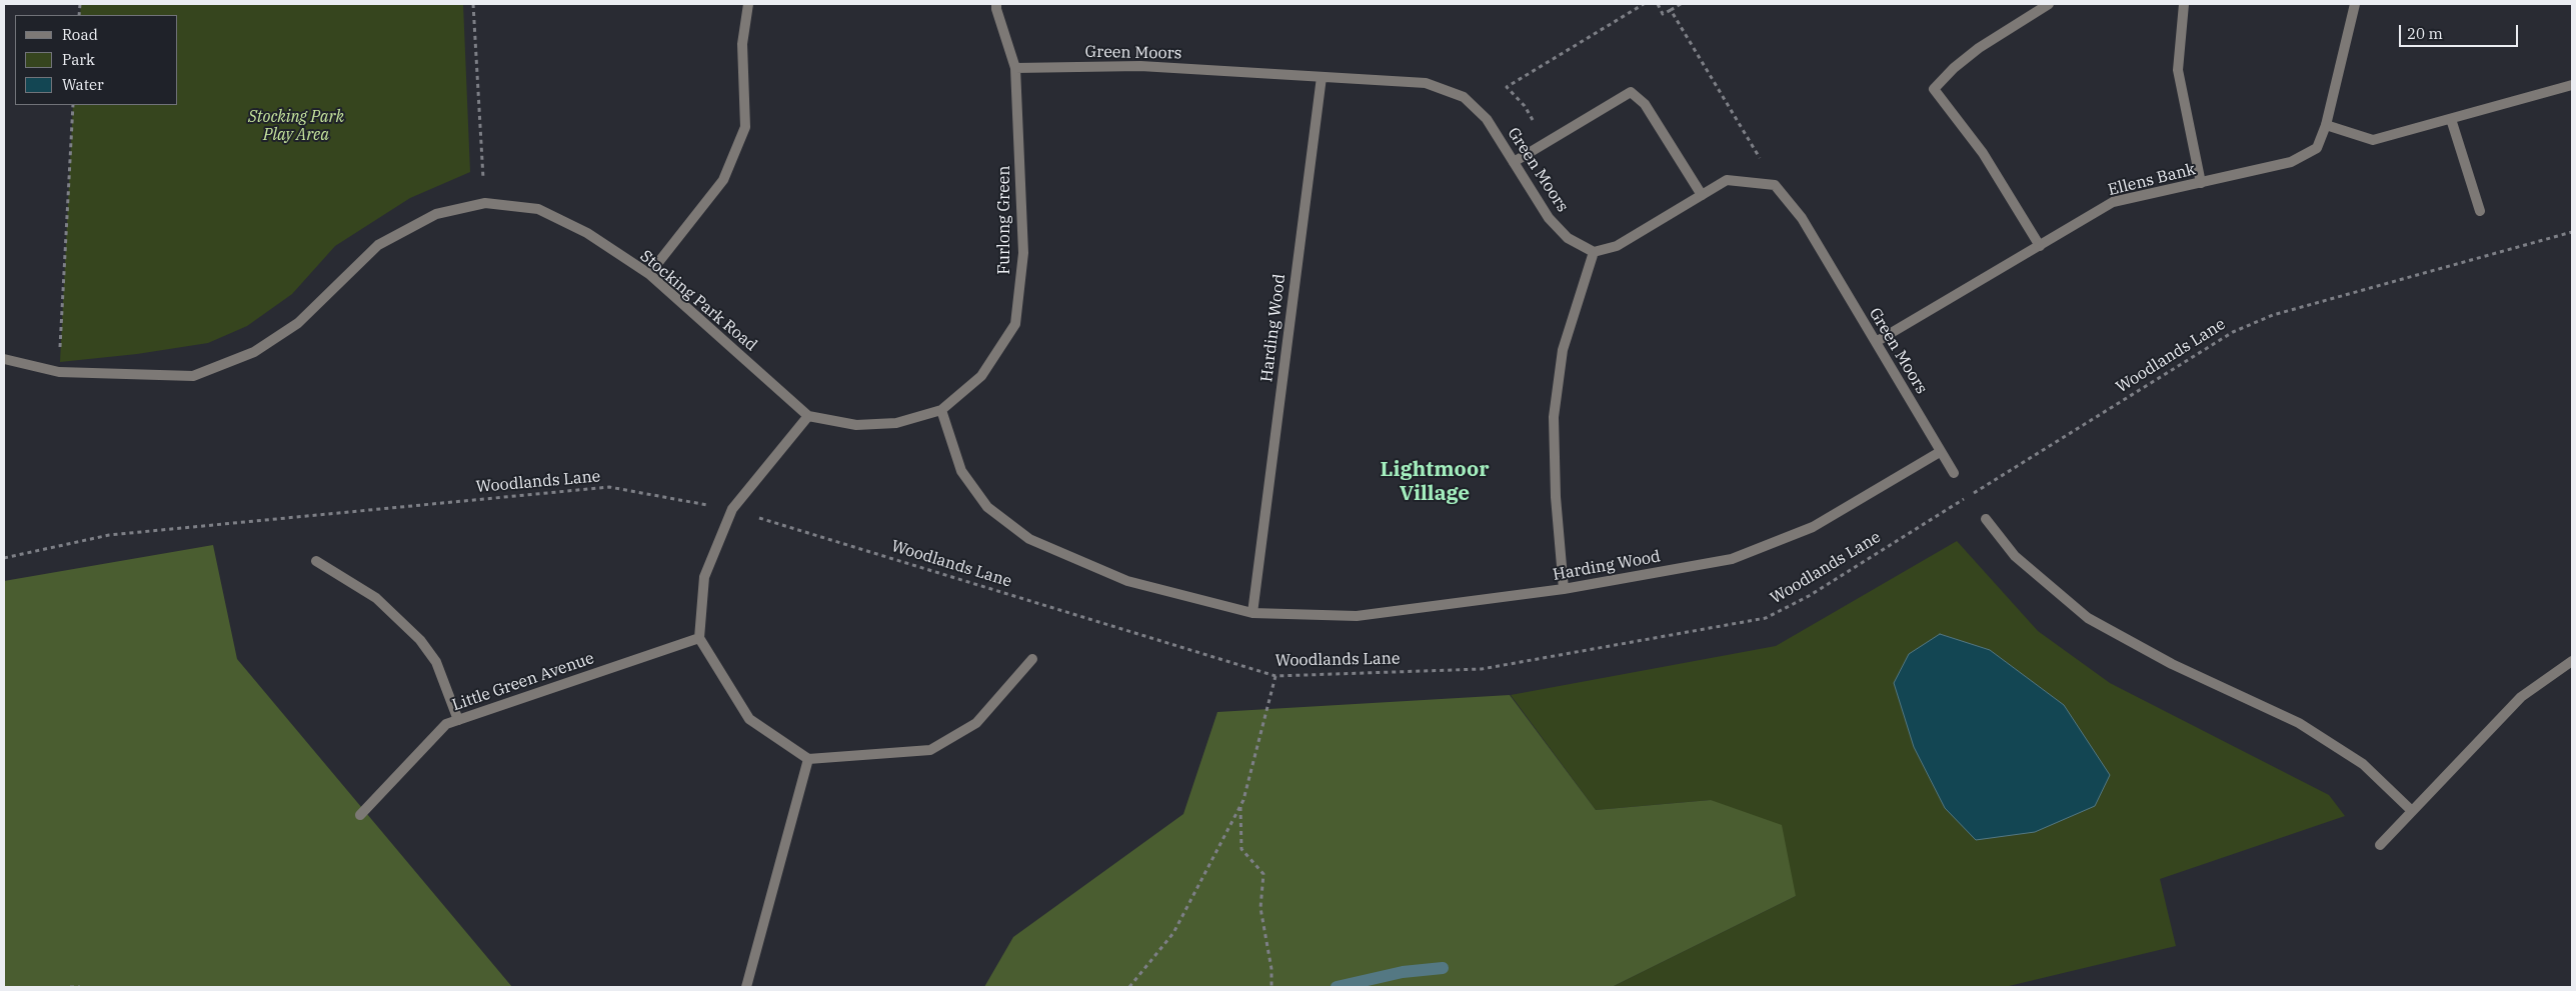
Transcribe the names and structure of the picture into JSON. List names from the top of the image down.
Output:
{
  "streets": {
    "street": [
      "Green Moors",
      "Ellens Bank",
      "Furlong Green",
      "Stocking Park Road",
      "Harding Wood",
      "Little Green Avenue"
    ],
    "path": ["Woodlands Lane"]
  },
  "crossings": [
    ["Green Moors", "Ellens Bank"],
    ["Green Moors", "Furlong Green"],
    ["Green Moors", "Harding Wood"],
    ["Furlong Green", "Harding Wood"]
  ],
  "districts": ["Lightmoor Village"],
  "parks": ["Stocking Park Play Area"],
  "legend": ["Road", "Park", "Water"],
  "scale_bar": "20 m"
}
